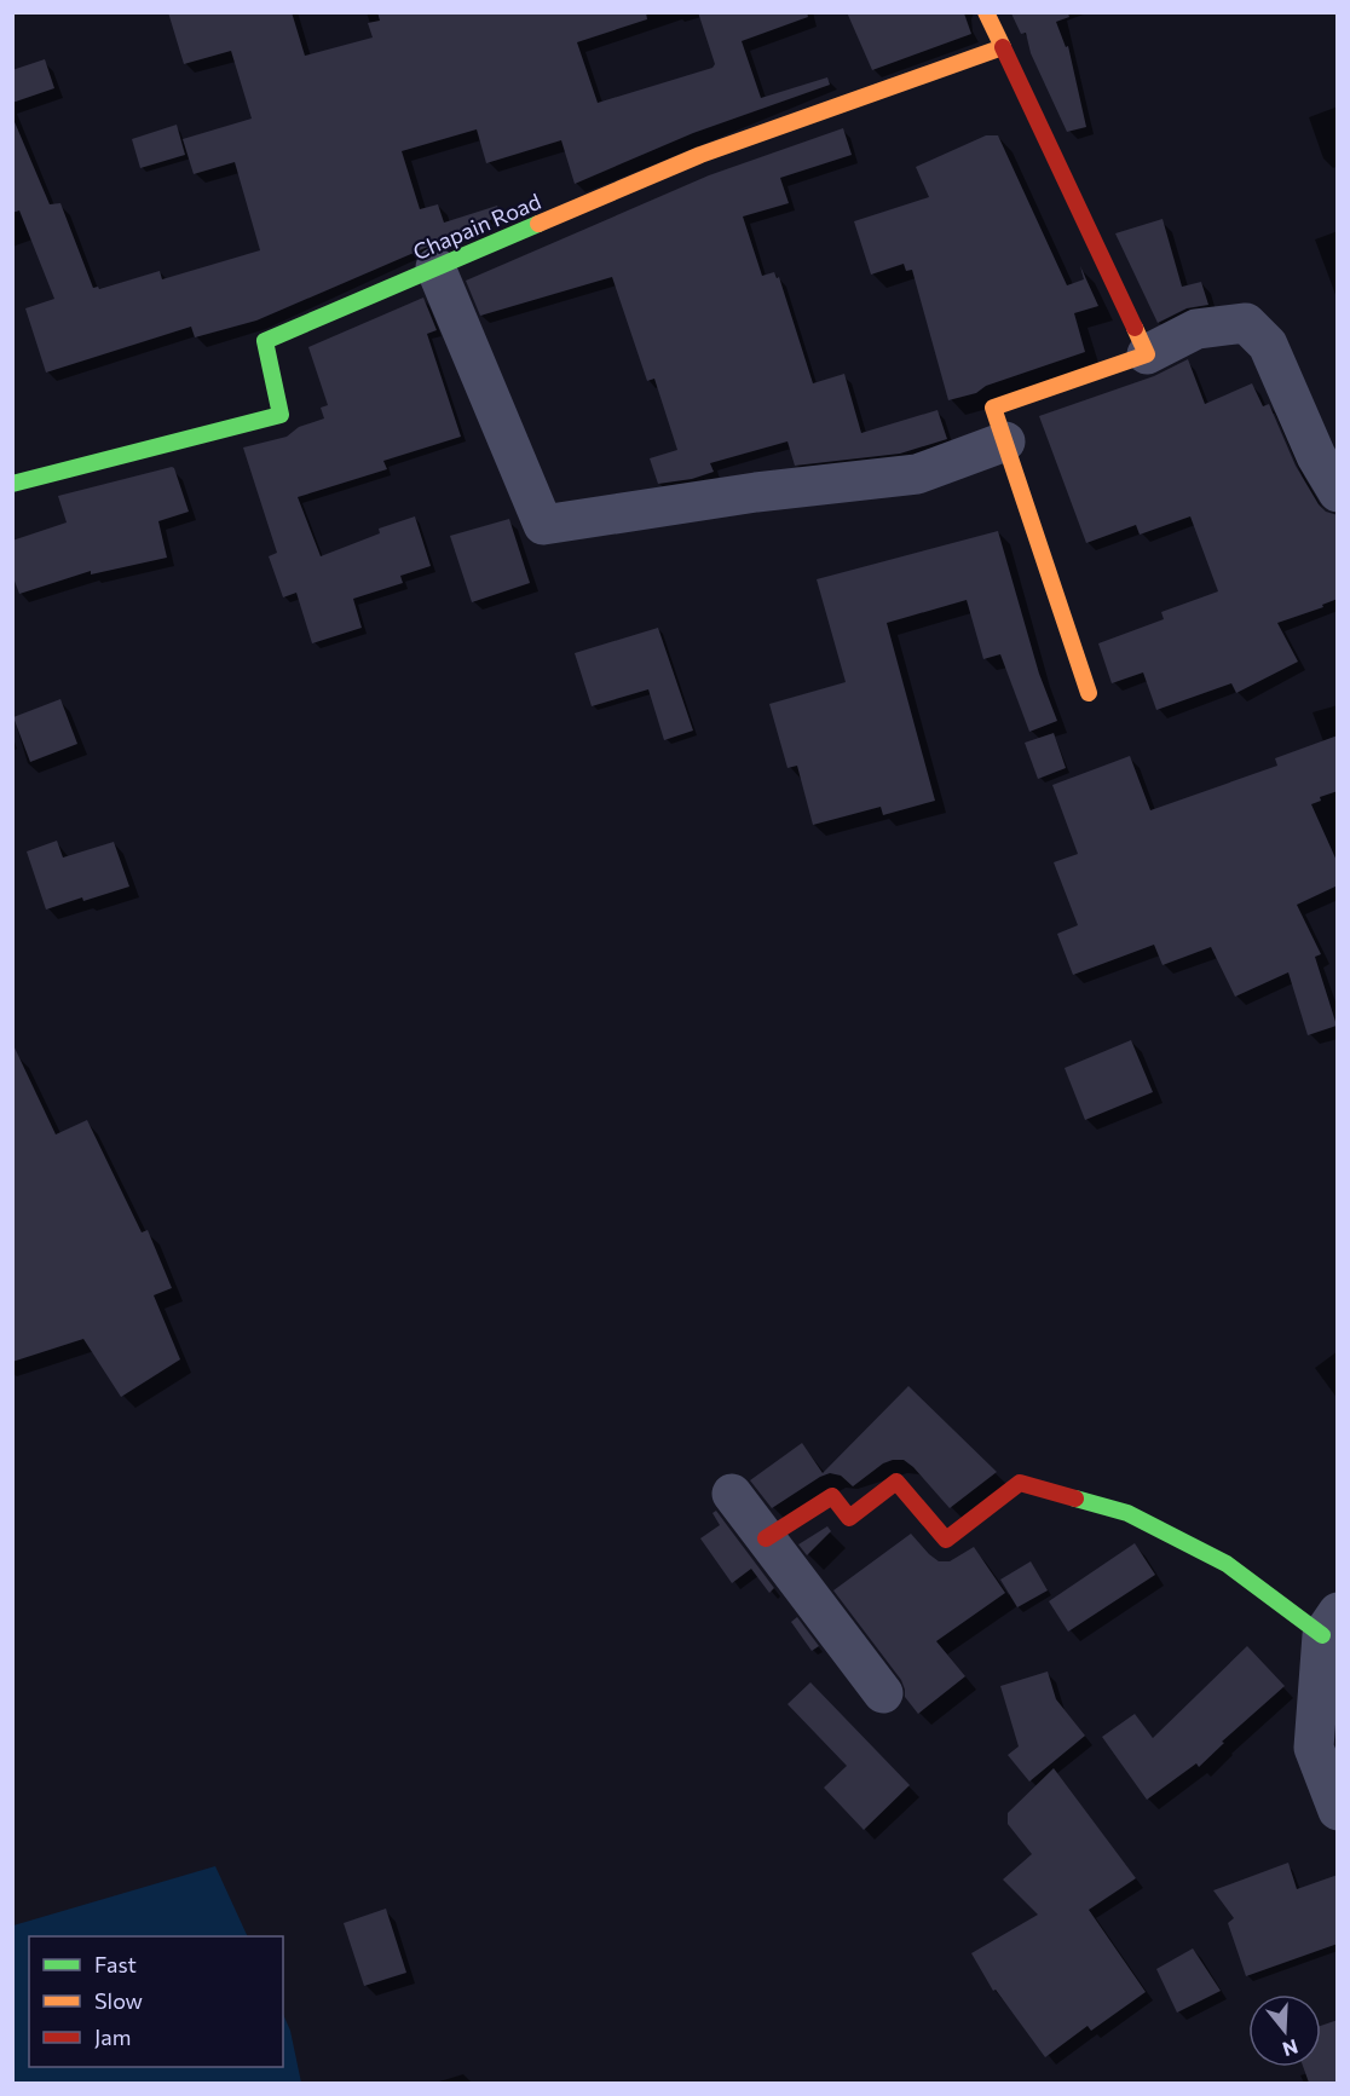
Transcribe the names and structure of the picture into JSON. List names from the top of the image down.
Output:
{
  "streets": {
    "street": ["Chapain Road"]
  },
  "legend": ["Fast", "Slow", "Jam"],
  "north": "bottom"
}
